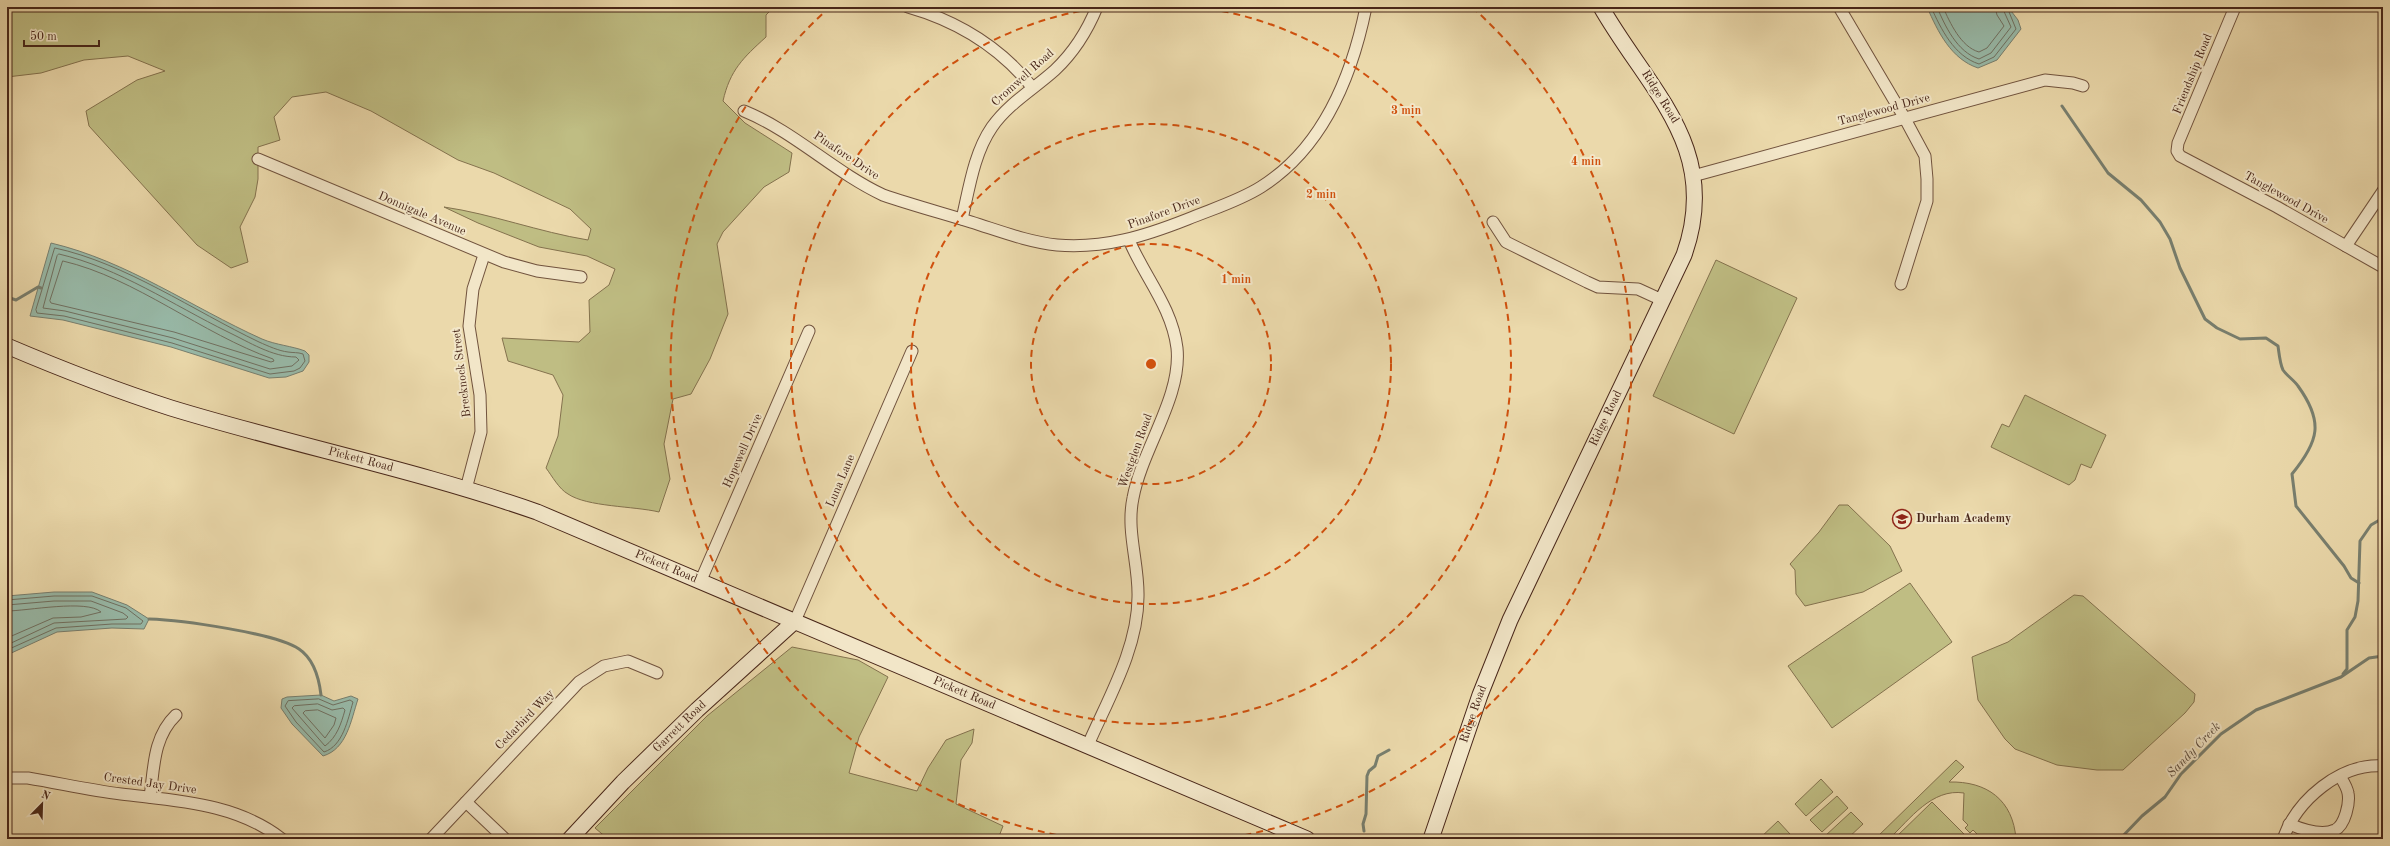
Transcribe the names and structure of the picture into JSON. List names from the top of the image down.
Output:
{
  "streets": {
    "street": [
      "Friendship Road",
      "Cromwell Road",
      "Ridge Road",
      "Tanglewood Drive",
      "Pinafore Drive",
      "Donnigale Avenue",
      "Brecknock Street",
      "Hopewell Drive",
      "Westglen Road",
      "Pickett Road",
      "Luna Lane",
      "Cedarbird Way",
      "Garrett Road",
      "Crested Jay Drive"
    ]
  },
  "crossings": [
    ["Friendship Road", "Tanglewood Drive"],
    ["Cromwell Road", "Pinafore Drive"],
    ["Ridge Road", "Tanglewood Drive"],
    ["Pinafore Drive", "Westglen Road"],
    ["Donnigale Avenue", "Brecknock Street"],
    ["Brecknock Street", "Pickett Road"],
    ["Hopewell Drive", "Pickett Road"],
    ["Westglen Road", "Pickett Road"],
    ["Pickett Road", "Luna Lane"],
    ["Pickett Road", "Garrett Road"],
    ["Luna Lane", "Garrett Road"]
  ],
  "water": ["Sandy Creek"],
  "places": {
    "school or university": ["Durham Academy"]
  },
  "scale_bar": "50 m",
  "north": "top right",
  "rings": [
    "3 min",
    "4 min",
    "2 min",
    "1 min"
  ]
}
